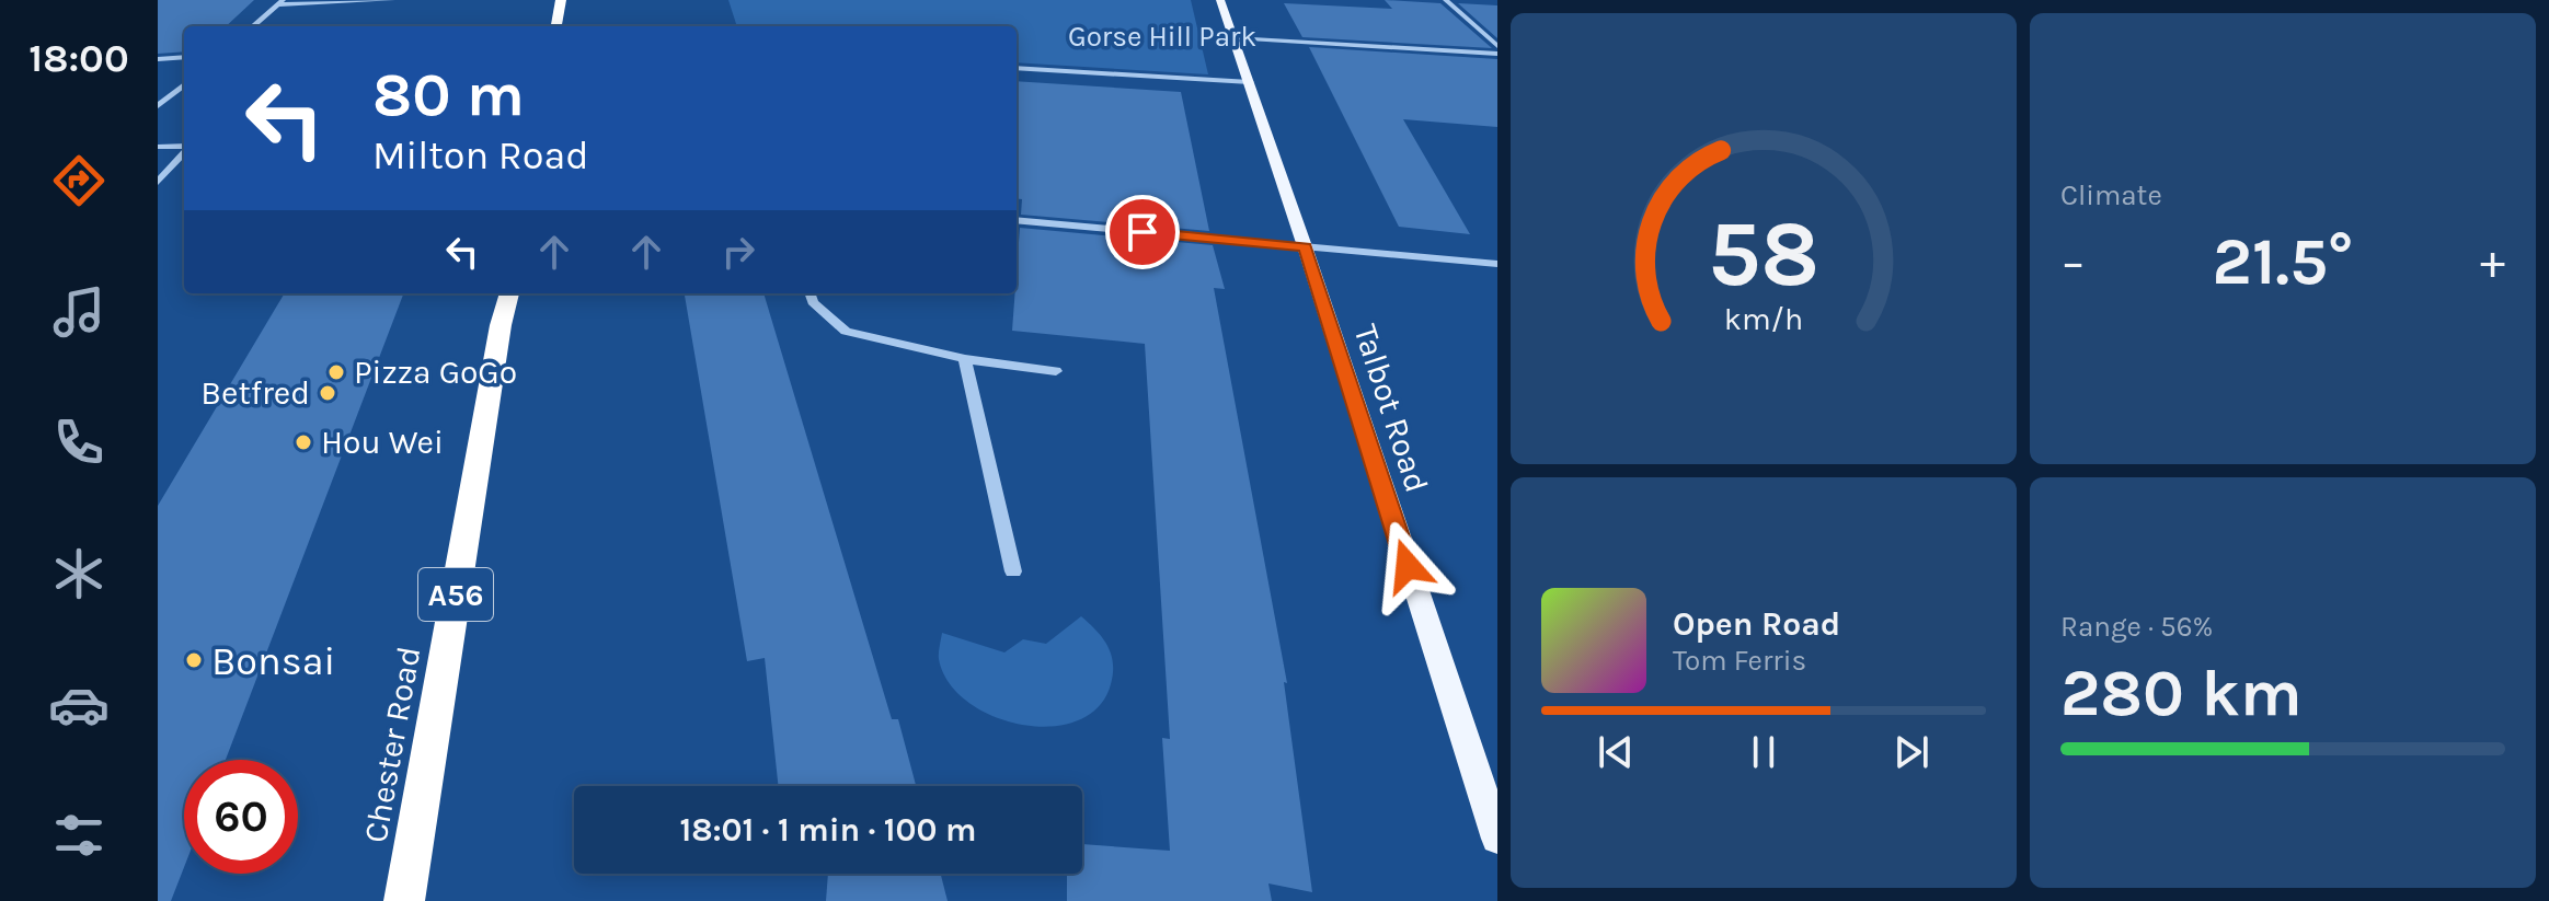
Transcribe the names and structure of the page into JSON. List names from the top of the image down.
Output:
{
  "streets": {
    "highway": ["A56", "Chester Road"],
    "main road": ["Talbot Road"]
  },
  "parks": ["Gorse Hill Park"],
  "places": [
    "Pizza GoGo",
    "Betfred",
    "Hou Wei",
    "Bonsai"
  ],
  "page": {
    "tabs": "18:00",
    "tile": [
      "Climate",
      ["Range · 56%", "280 km"]
    ],
    "turn": ["80 m", "Milton Road"],
    "heat": ["−", "21.5°", "+"],
    "song": ["Open Road", "Tom Ferris"],
    "limit": "60",
    "trip": "18:01 · 1 min · 100 m",
    "gauge": ["58", "km/h"]
  }
}
